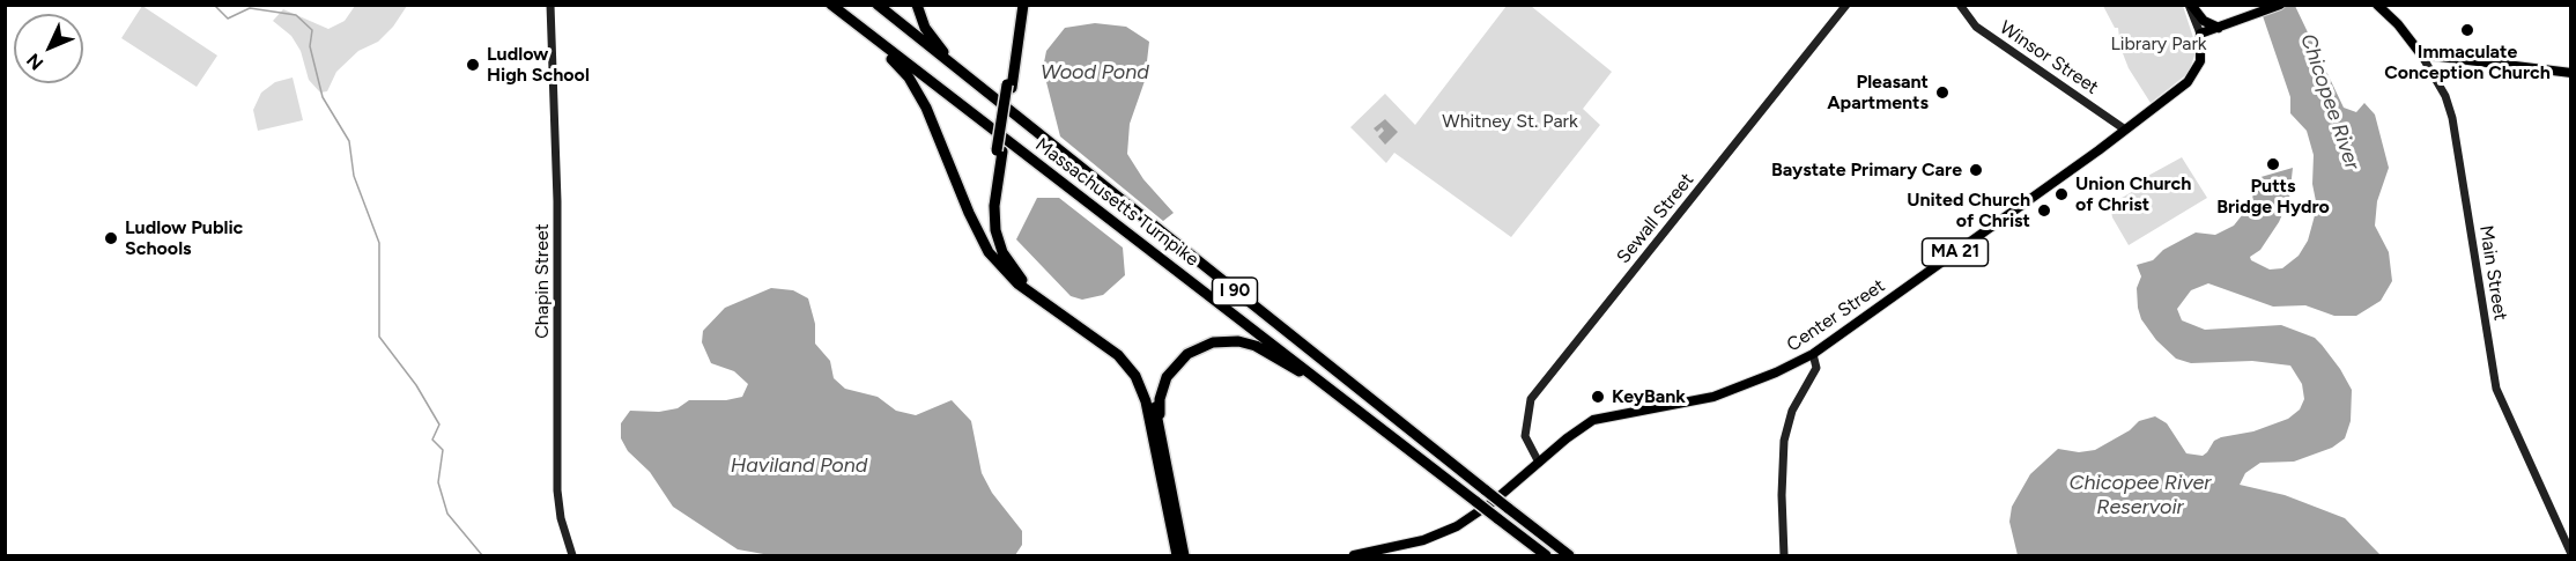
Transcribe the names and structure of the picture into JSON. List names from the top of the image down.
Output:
{
  "streets": {
    "highway": ["Massachusetts Turnpike", "I 90"],
    "main road": [
      "Winsor Street",
      "Sewall Street",
      "MA 21",
      "Main Street",
      "Chapin Street",
      "Center Street"
    ]
  },
  "crossings": [
    ["Winsor Street", "Center Street"],
    ["Sewall Street", "Center Street"]
  ],
  "water": [
    "Wood Pond",
    "Chicopee River",
    "Haviland Pond",
    "Chicopee River Reservoir"
  ],
  "parks": ["Library Park", "Whitney St. Park"],
  "places": [
    "Immaculate Conception Church",
    "Ludlow High School",
    "Pleasant Apartments",
    "Putts Bridge Hydro",
    "Baystate Primary Care",
    "Union Church of Christ",
    "United Church of Christ",
    "Ludlow Public Schools",
    "KeyBank"
  ],
  "north": "bottom left"
}
